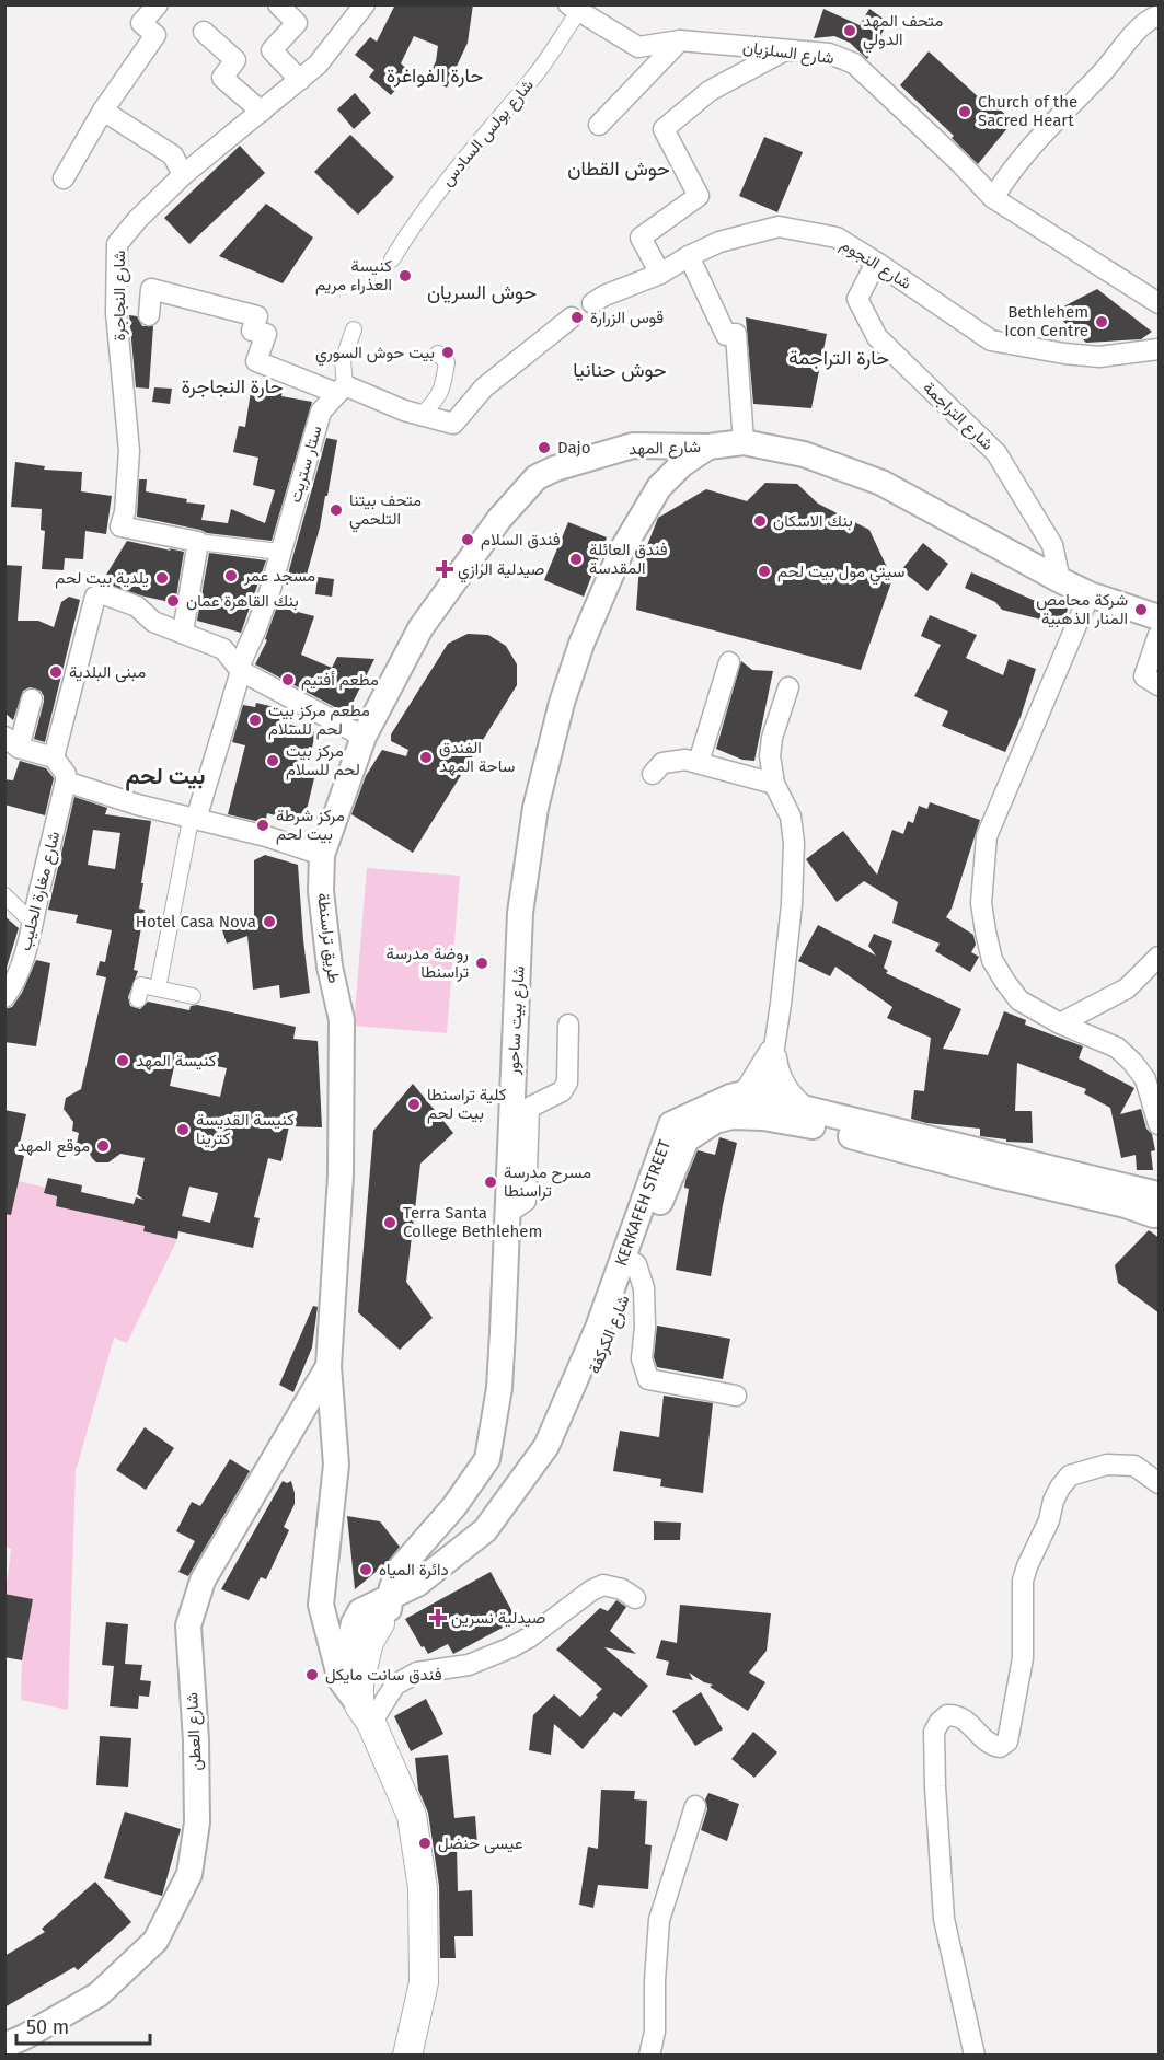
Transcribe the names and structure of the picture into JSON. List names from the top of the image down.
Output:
{
  "streets": {
    "street": [
      "شارع السلزيان",
      "شارع بولس السادس",
      "شارع النجوم",
      "شارع النجاجرة",
      "شارع التراجمة",
      "شارع المهد",
      "ستار ستريت",
      "شارع مغارة الحليب",
      "طريق تراسنطة",
      "شارع بيت ساحور",
      "KERKAFEH STREET",
      "شارع الكركفة",
      "شارع العطن"
    ]
  },
  "crossings": [
    ["شارع السلزيان", "شارع بولس السادس"],
    ["شارع النجوم", "شارع التراجمة"],
    ["شارع التراجمة", "شارع المهد"],
    ["شارع المهد", "طريق تراسنطة"],
    ["شارع المهد", "شارع بيت ساحور"],
    ["طريق تراسنطة", "شارع العطن"],
    ["شارع بيت ساحور", "شارع الكركفة"],
    ["KERKAFEH STREET", "شارع الكركفة"]
  ],
  "districts": [
    "حارة الفواغرة",
    "حوش القطان",
    "حوش السريان",
    "حارة التراجمة",
    "حوش حنانيا",
    "حارة النجاجرة",
    "بيت لحم"
  ],
  "places": {
    "other": [
      "متحف المهد الدولي",
      "Church of the Sacred Heart",
      "كنيسة العذراء مريم",
      "قوس الزرارة",
      "Bethlehem Icon Centre",
      "بيت حوش السوري",
      "Dajo",
      "متحف بيتنا التلحمي",
      "بنك الاسكان",
      "فندق السلام",
      "فندق العائلة المقدسة",
      "سيتي مول بيت لحم",
      "مسجد عمر",
      "يلدية بيت لحم",
      "بنك القاهرة عمان",
      "شركة محامص المنار الذهبية",
      "مبنى البلدية",
      "مطعم أفتيم",
      "مطعم مركز بيت لحم للسلام",
      "الفندق ساحة المهد",
      "مركز بيت لحم للسلام",
      "مركز شرطة بيت لحم",
      "Hotel Casa Nova",
      "روضة مدرسة تراسنطا",
      "كنيسة المهد",
      "كلية تراسنطا بيت لحم",
      "كنيسة القديسة كترينا",
      "موقع المهد",
      "مسرح مدرسة تراسنطا",
      "Terra Santa College Bethlehem",
      "دائرة المياه",
      "فندق سانت مايكل",
      "عيسى حنضل"
    ],
    "health": ["صيدلية الرازي", "صيدلية نسرين"]
  },
  "scale_bar": "50 m"
}
